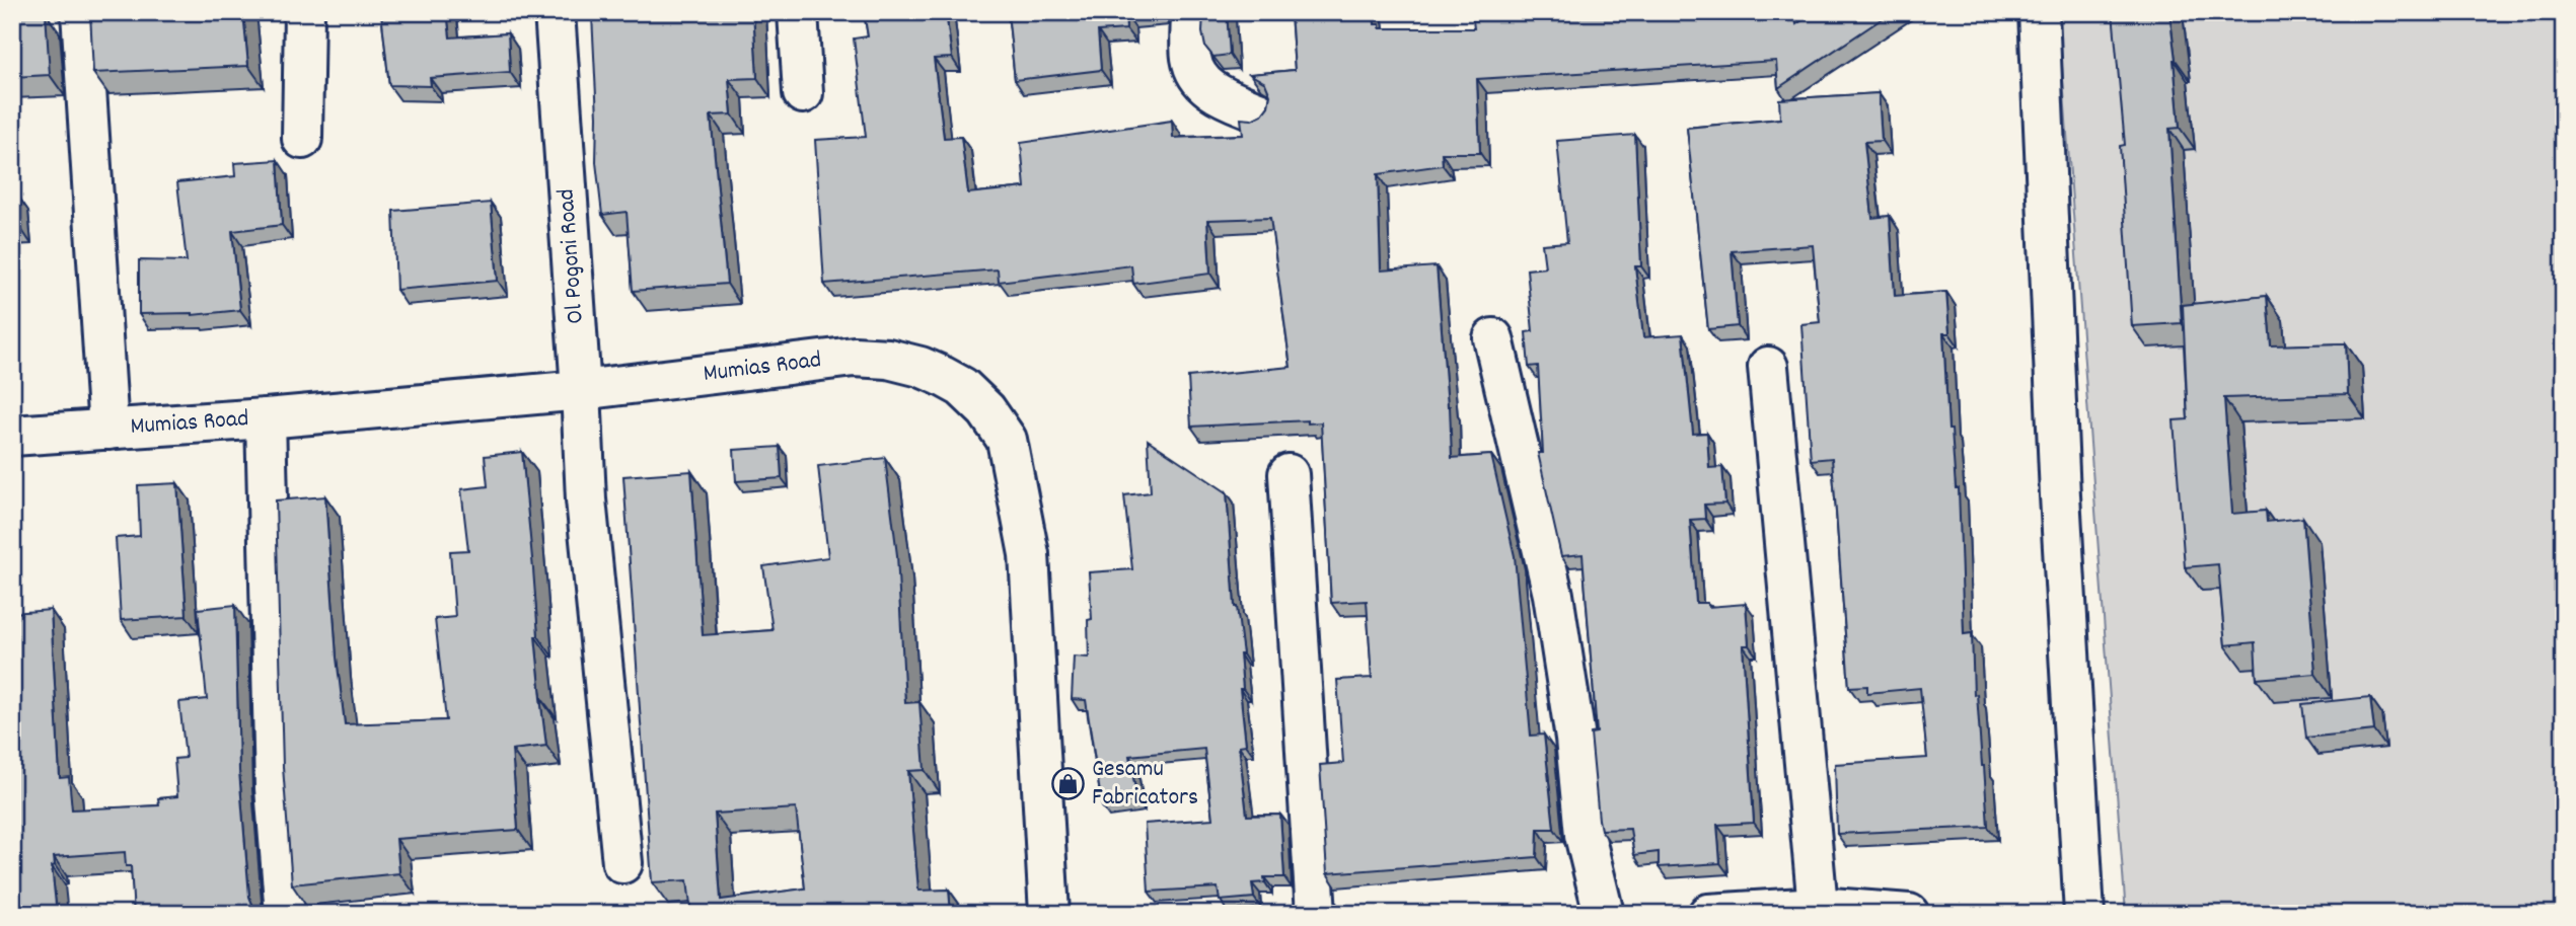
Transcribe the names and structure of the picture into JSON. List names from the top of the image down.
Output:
{
  "streets": {
    "street": ["Ol Pogoni Road", "Mumias Road"]
  },
  "crossings": [
    ["Ol Pogoni Road", "Mumias Road"]
  ],
  "places": {
    "shop": ["Gesamu Fabricators"]
  }
}
